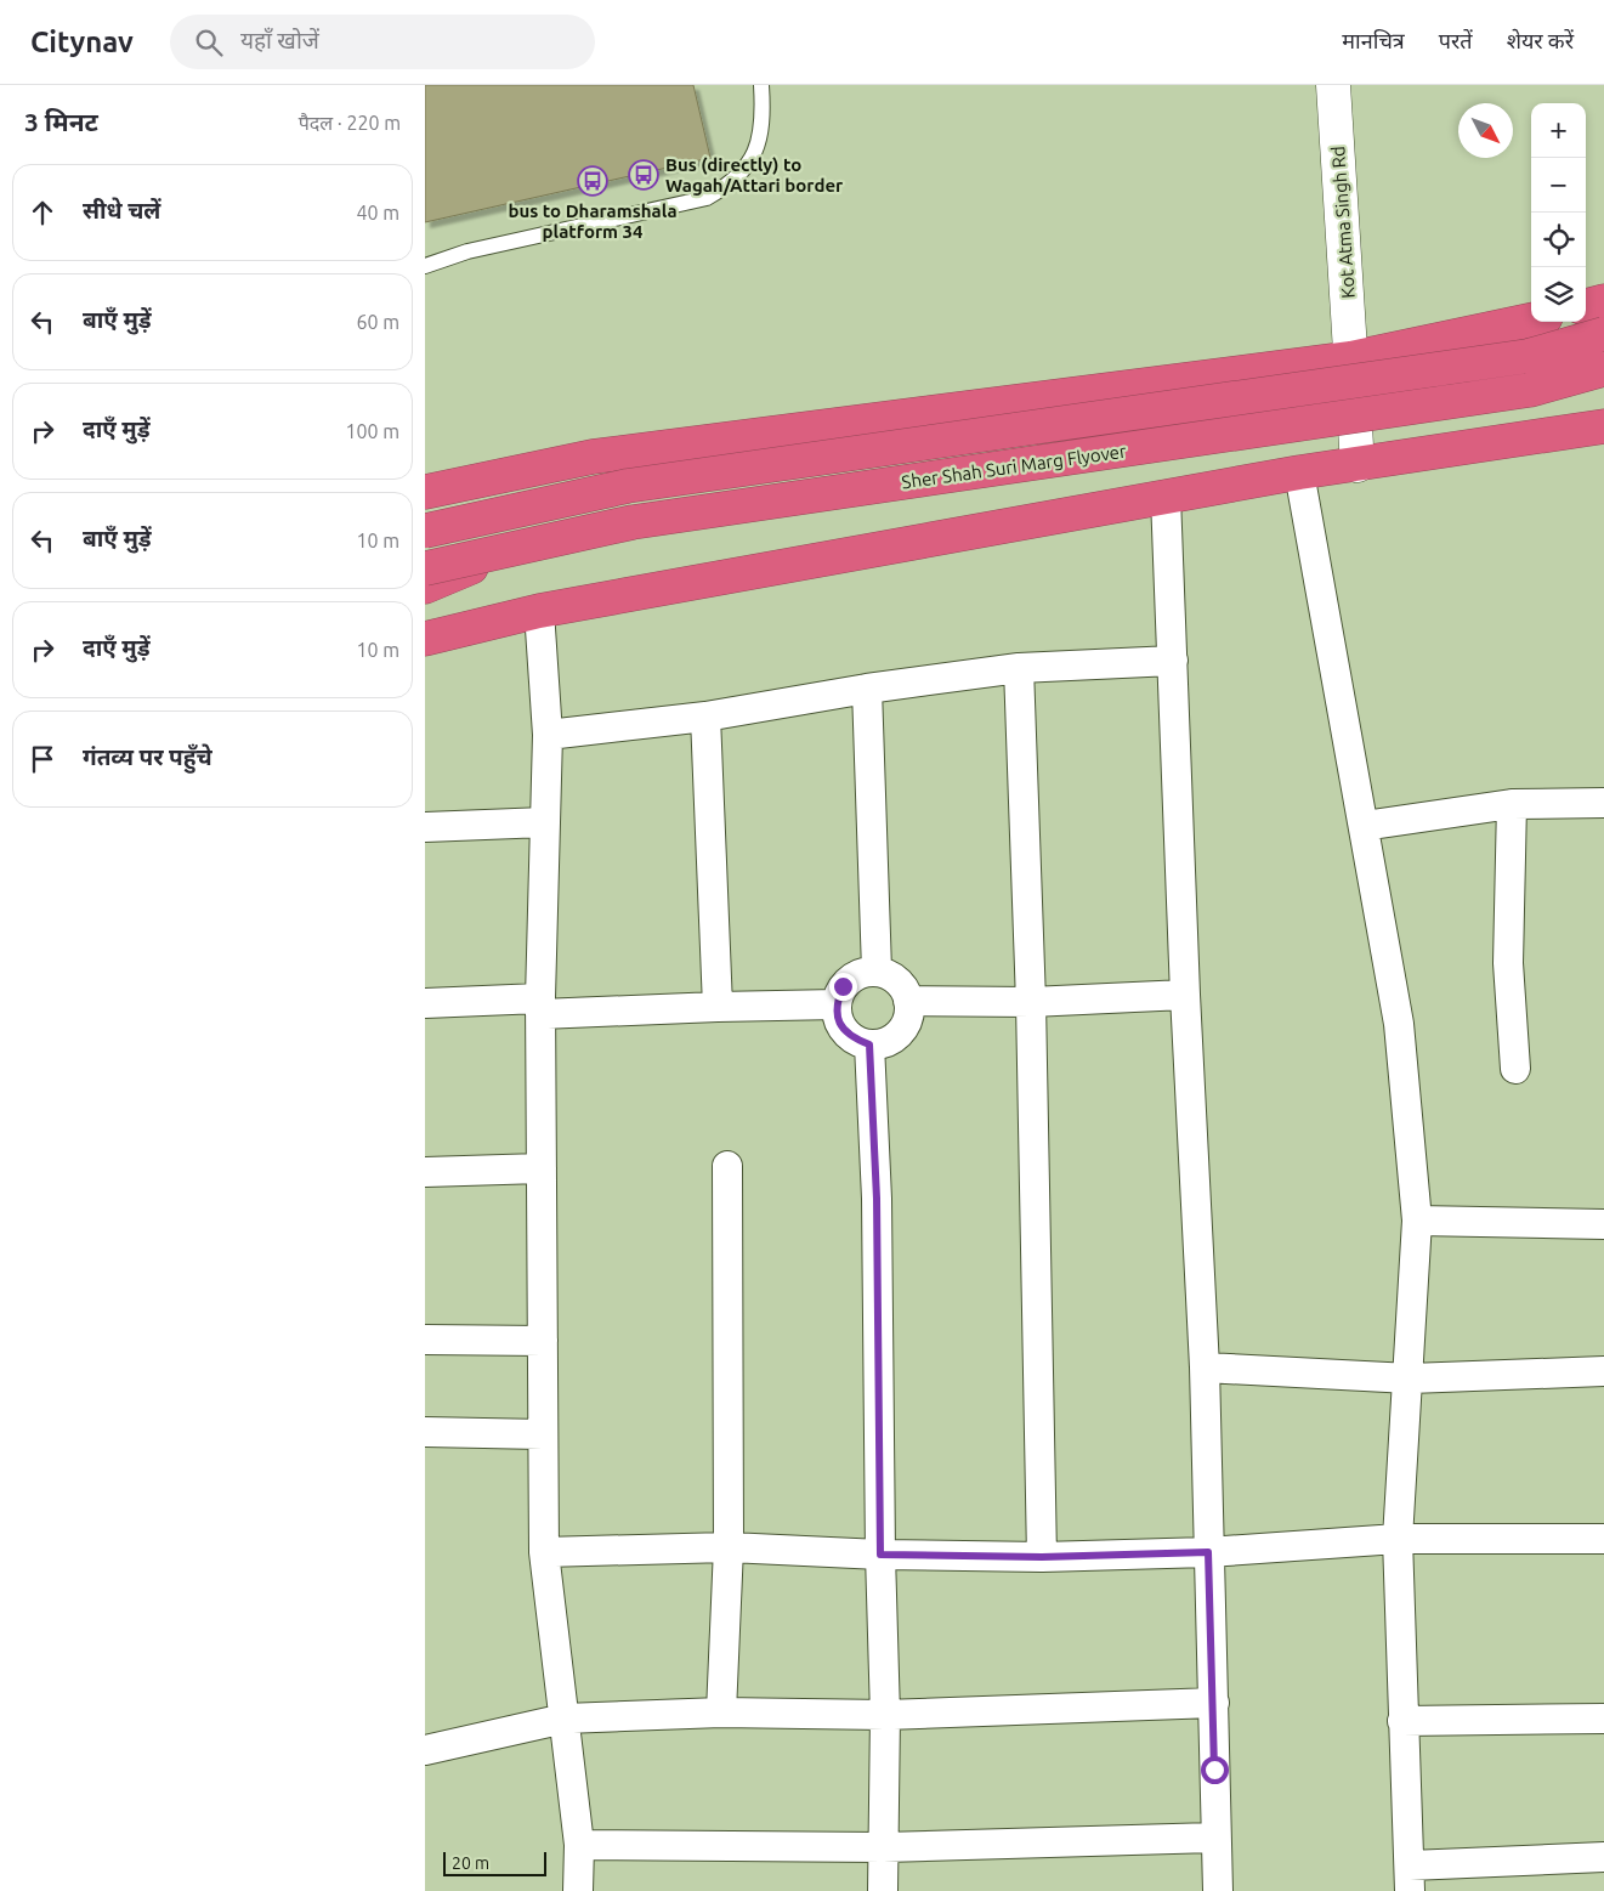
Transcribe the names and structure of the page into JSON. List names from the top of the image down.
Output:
{
  "streets": {
    "highway": ["Sher Shah Suri Marg Flyover"],
    "main road": ["Kot Atma Singh Rd"]
  },
  "places": {
    "bus stop": ["Bus (directly) to Wagah/Attari border", "bus to Dharamshala platform 34"]
  },
  "scale_bar": "20 m",
  "north": "bottom right",
  "page": {
    "header": "Citynav",
    "search": "यहाँ खोजें",
    "nav": ["मानचित्र", "परतें", "शेयर करें"],
    "heading": ["3 मिनट", "पैदल · 220 m"],
    "map_buttons": ["+", "−"],
    "list": [
      ["सीधे चलें", "40 m"],
      ["बाएँ मुड़ें", "60 m"],
      ["दाएँ मुड़ें", "100 m"],
      ["बाएँ मुड़ें", "10 m"],
      ["दाएँ मुड़ें", "10 m"],
      "गंतव्य पर पहुँचे"
    ],
    "scale": "20 m"
  }
}
